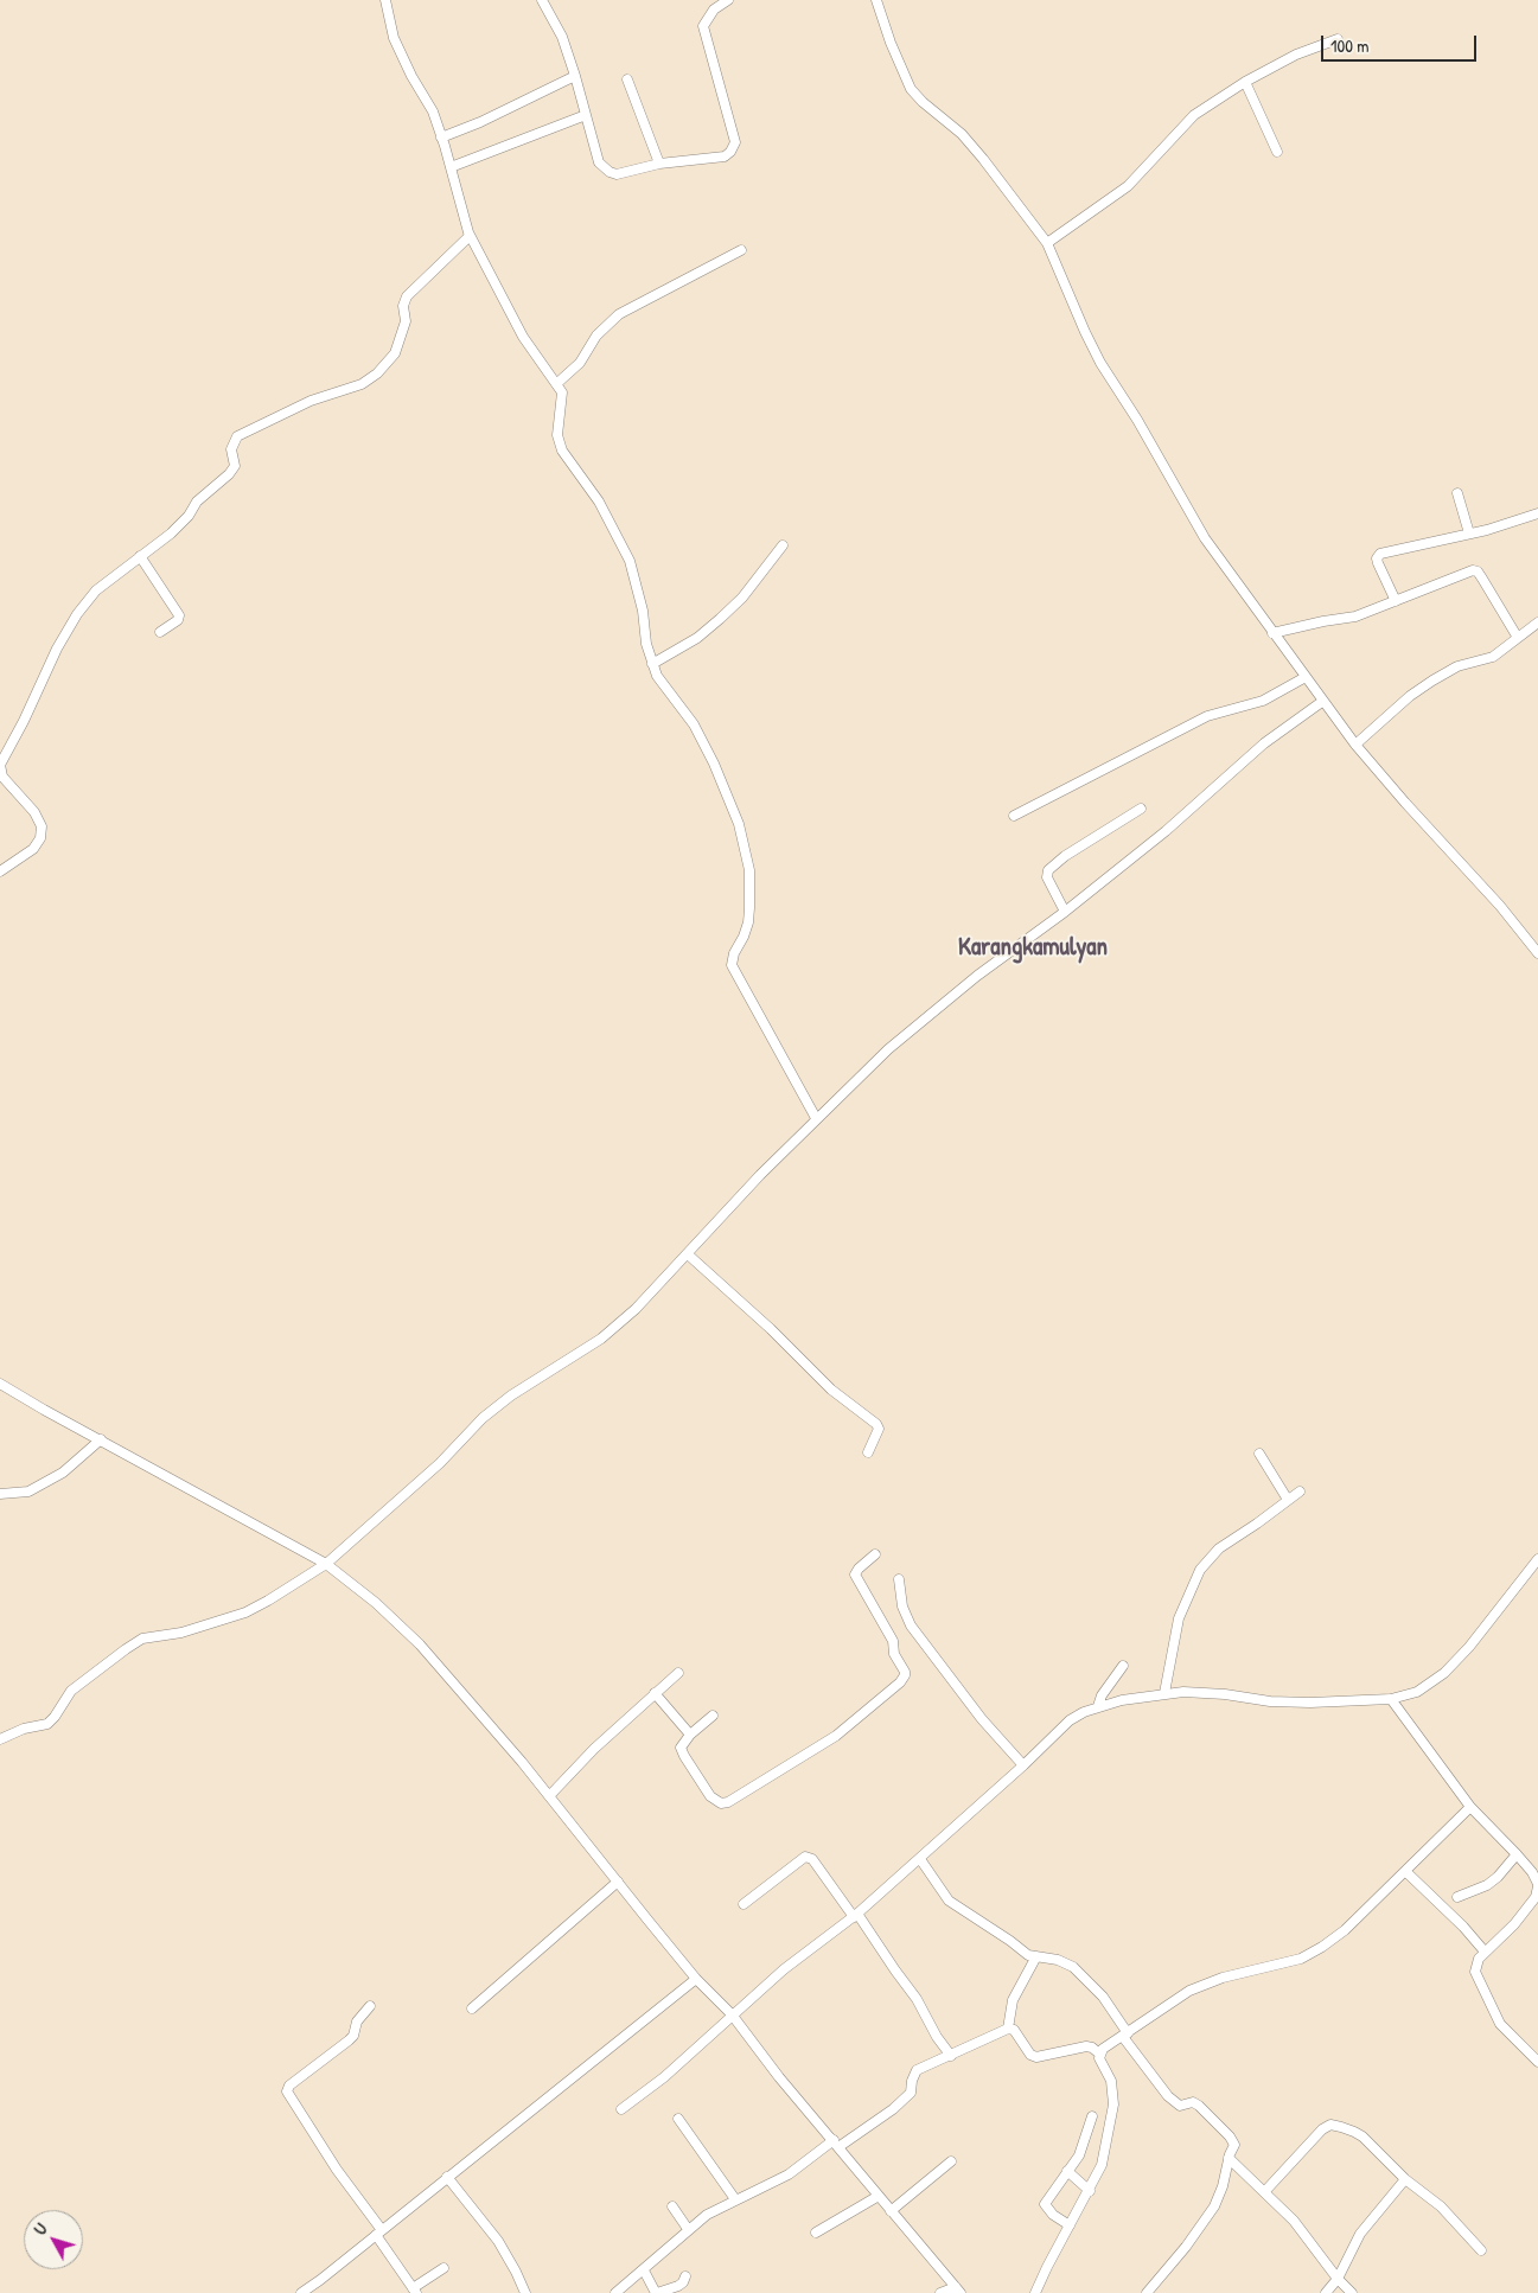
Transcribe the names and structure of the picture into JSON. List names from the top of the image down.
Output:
{
  "districts": ["Karangkamulyan"],
  "scale_bar": "100 m",
  "north": "top left"
}
